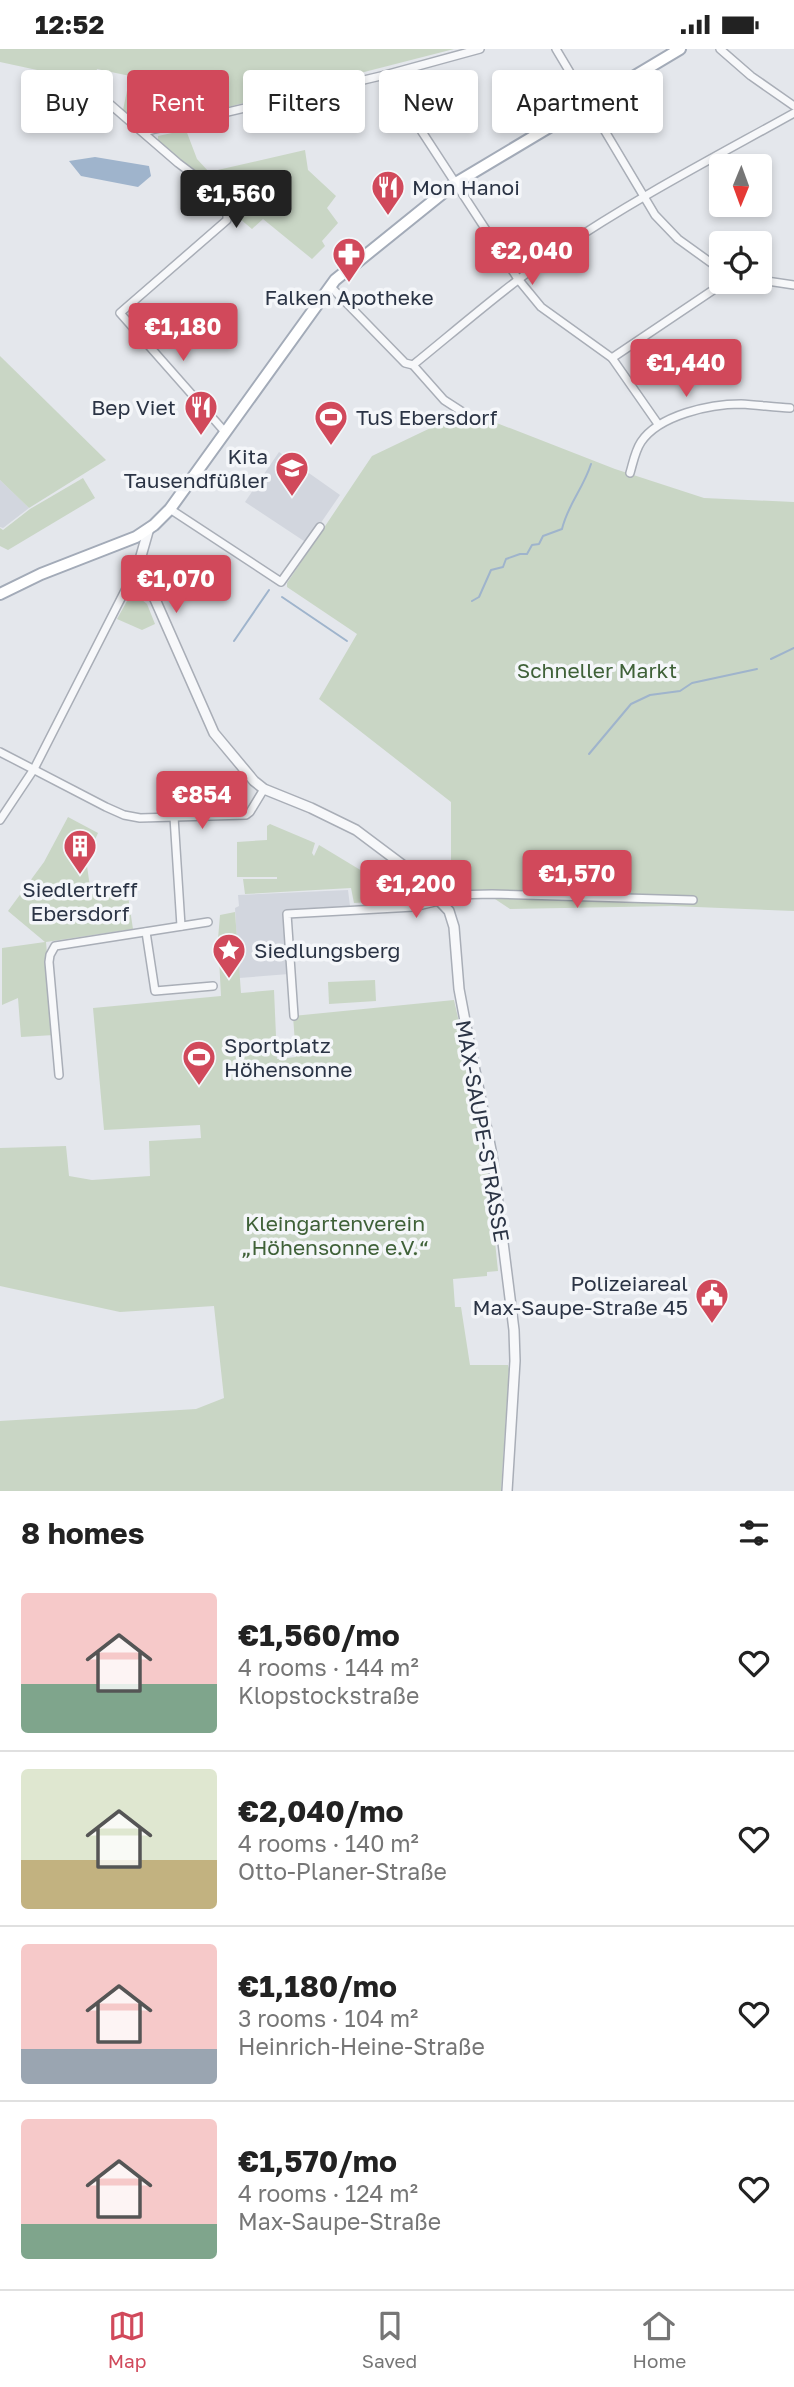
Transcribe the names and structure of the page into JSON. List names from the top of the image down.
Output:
{
  "streets": {
    "street": ["MAX-SAUPE-STRASSE"]
  },
  "parks": ["Schneller Markt", "Kleingartenverein „Höhensonne e.V.“"],
  "places": {
    "restaurant": ["Mon Hanoi", "Bep Viet"],
    "pharmacy": ["Falken Apotheke"],
    "sports": ["TuS Ebersdorf", "Sportplatz Höhensonne"],
    "school or university": ["Kita Tausendfüßler"],
    "building": ["Siedlertreff Ebersdorf"],
    "place": ["Siedlungsberg"],
    "public building": ["Polizeiareal Max-Saupe-Straße 45"]
  },
  "north": "bottom",
  "page": {
    "status": "12:52",
    "chip": [
      "Buy",
      "Rent",
      "Filters",
      "New",
      "Apartment"
    ],
    "price": [
      "€1,560",
      "€2,040",
      "€1,180",
      "€1,440",
      "€1,070",
      "€854",
      "€1,570",
      "€1,200"
    ],
    "heading": "8 homes",
    "list": [
      {
        "name": "€1,560/mo",
        "note": "4 rooms · 144 m² · Klopstockstraße"
      },
      {
        "name": "€2,040/mo",
        "note": "4 rooms · 140 m² · Otto-Planer-Straße"
      },
      {
        "name": "€1,180/mo",
        "note": "3 rooms · 104 m² · Heinrich-Heine-Straße"
      },
      {
        "name": "€1,570/mo",
        "note": "4 rooms · 124 m² · Max-Saupe-Straße"
      }
    ],
    "tabs": ["Map", "Saved", "Home"]
  }
}
